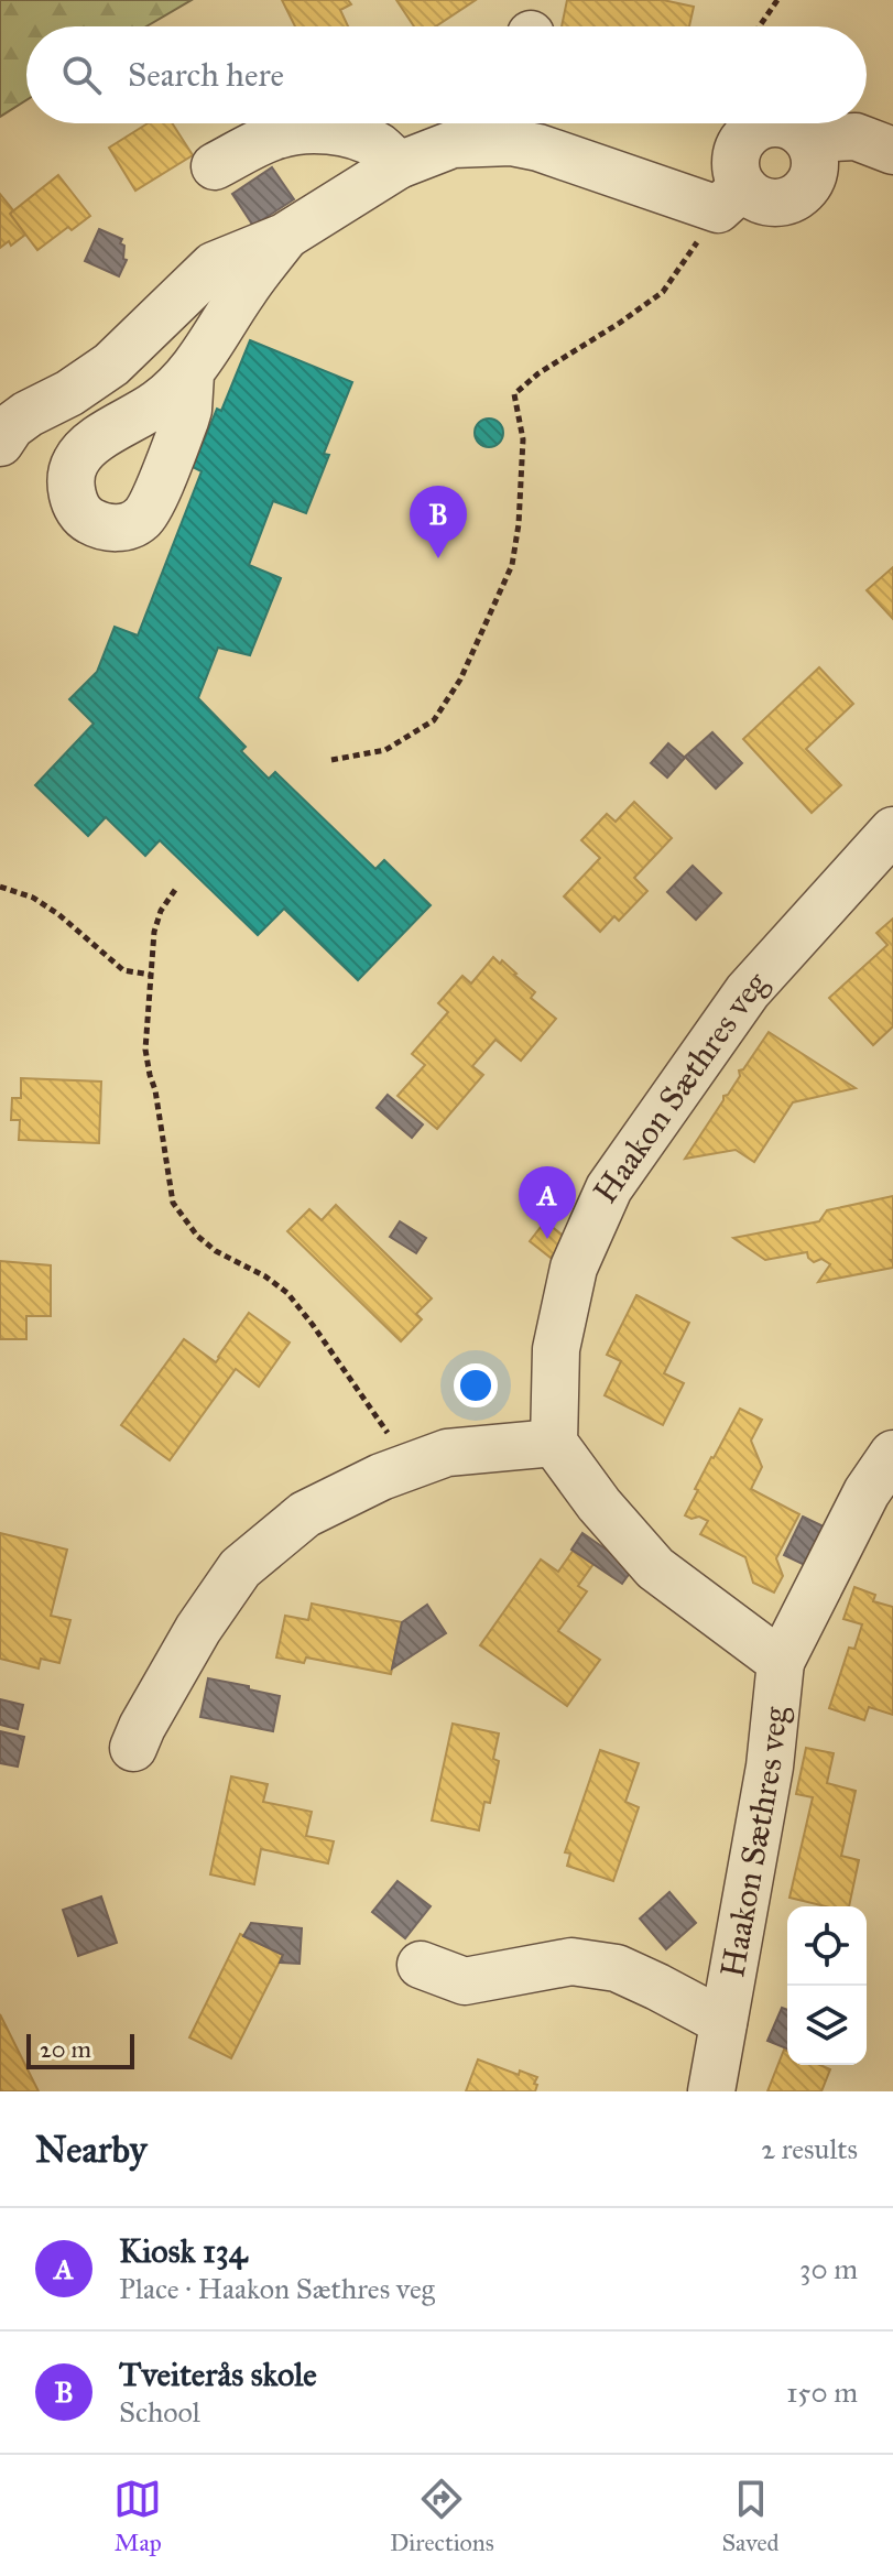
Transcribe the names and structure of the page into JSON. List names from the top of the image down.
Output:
{
  "streets": {
    "street": ["Haakon Sæthres veg"]
  },
  "scale_bar": "20 m",
  "page": {
    "search": "Search here",
    "pins": ["B", "A"],
    "scale": "20 m",
    "heading": ["Nearby", "2 results"],
    "list": [
      {
        "mark": "A",
        "name": "Kiosk 134",
        "note": "Place · Haakon Sæthres veg",
        "value": "30 m"
      },
      {
        "mark": "B",
        "name": "Tveiterås skole",
        "note": "School",
        "value": "150 m"
      }
    ],
    "nav": ["Map", "Directions", "Saved"]
  }
}
